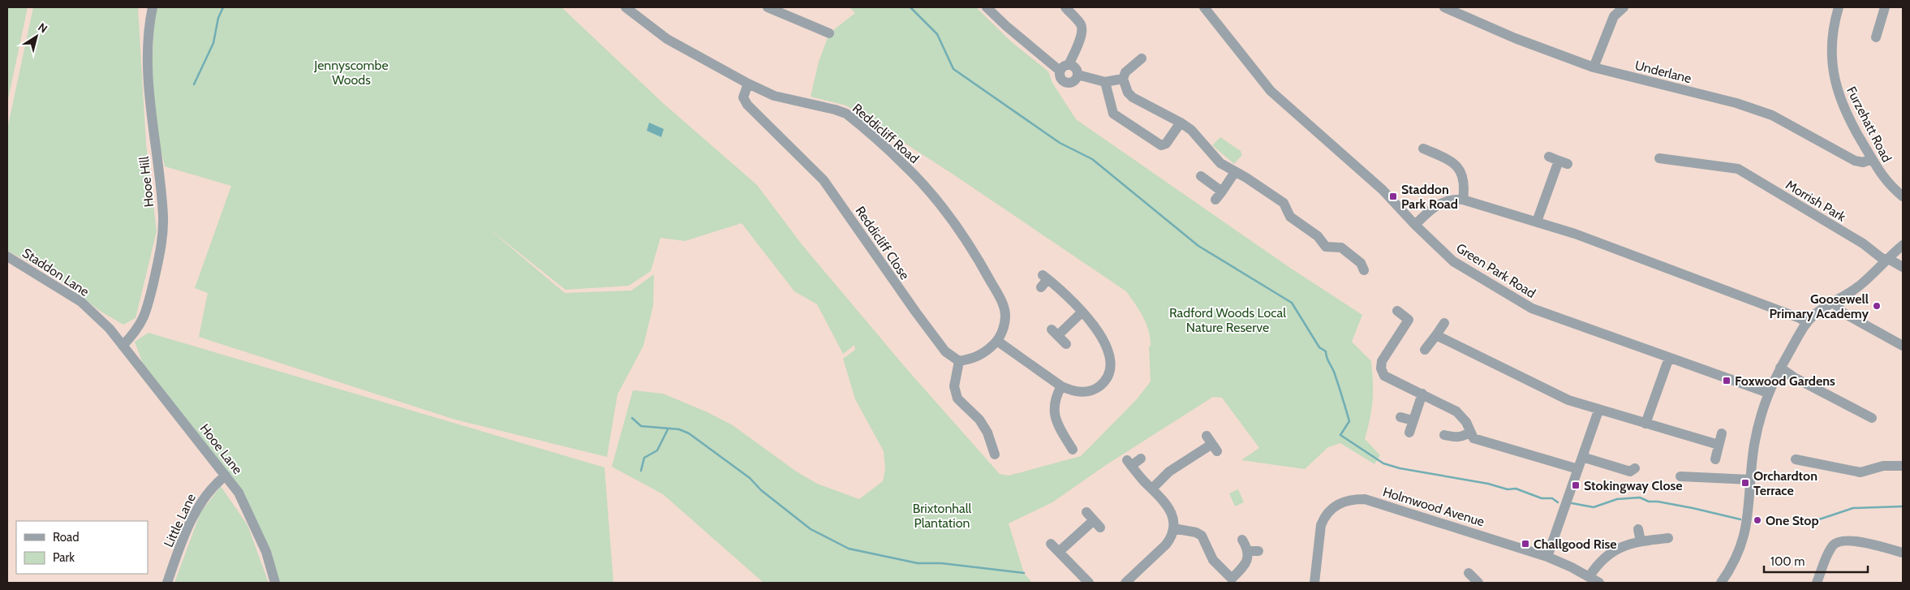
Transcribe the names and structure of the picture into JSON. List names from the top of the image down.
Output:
{
  "streets": {
    "street": [
      "Underlane",
      "Furzehatt Road",
      "Reddicliff Road",
      "Hooe Hill",
      "Morrish Park",
      "Reddicliff Close",
      "Green Park Road",
      "Staddon Lane",
      "Hooe Lane",
      "Holmwood Avenue",
      "Little Lane"
    ]
  },
  "crossings": [
    ["Underlane", "Furzehatt Road"],
    ["Reddicliff Road", "Reddicliff Close"],
    ["Hooe Hill", "Staddon Lane"],
    ["Hooe Hill", "Hooe Lane"],
    ["Staddon Lane", "Hooe Lane"],
    ["Hooe Lane", "Little Lane"]
  ],
  "parks": ["Jennyscombe Woods", "Radford Woods Local Nature Reserve", "Brixtonhall Plantation"],
  "places": {
    "transit": [
      "Staddon Park Road",
      "Foxwood Gardens",
      "Orchardton Terrace",
      "Stokingway Close",
      "Challgood Rise"
    ],
    "other": ["Goosewell Primary Academy", "One Stop"]
  },
  "legend": ["Road", "Park"],
  "scale_bar": "100 m",
  "north": "top right"
}
